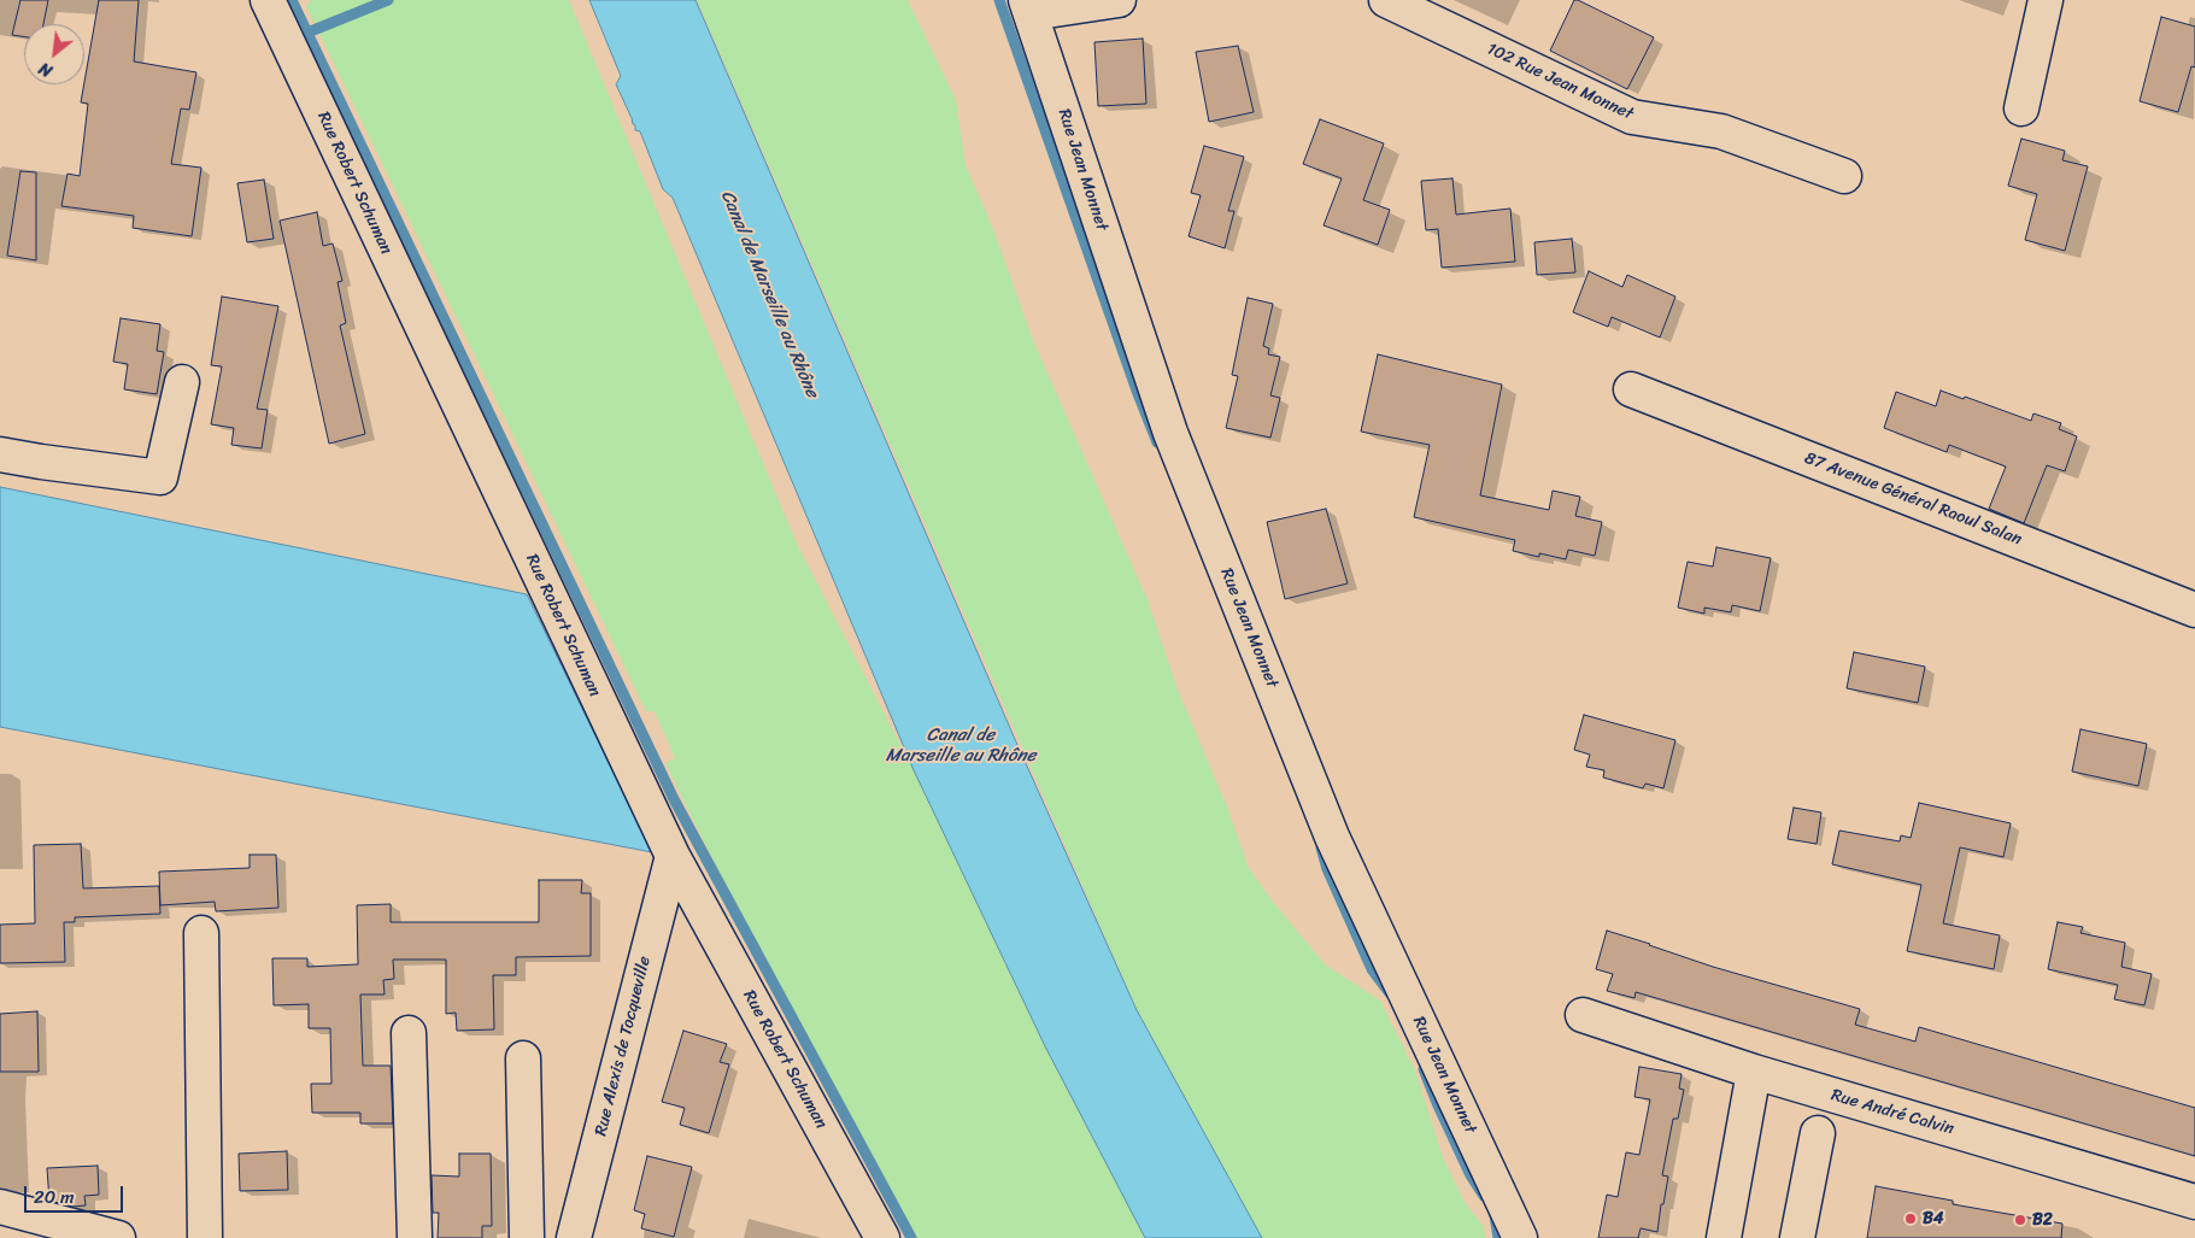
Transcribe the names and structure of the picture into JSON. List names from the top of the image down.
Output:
{
  "streets": {
    "street": [
      "102 Rue Jean Monnet",
      "Rue Jean Monnet",
      "Rue Robert Schuman",
      "87 Avenue Général Raoul Salan",
      "Rue Alexis de Tocqueville",
      "Rue André Calvin"
    ]
  },
  "crossings": [
    ["Rue Robert Schuman", "Rue Alexis de Tocqueville"]
  ],
  "water": ["Canal de Marseille au Rhône"],
  "places": ["B4", "B2"],
  "scale_bar": "20 m",
  "north": "bottom left"
}
